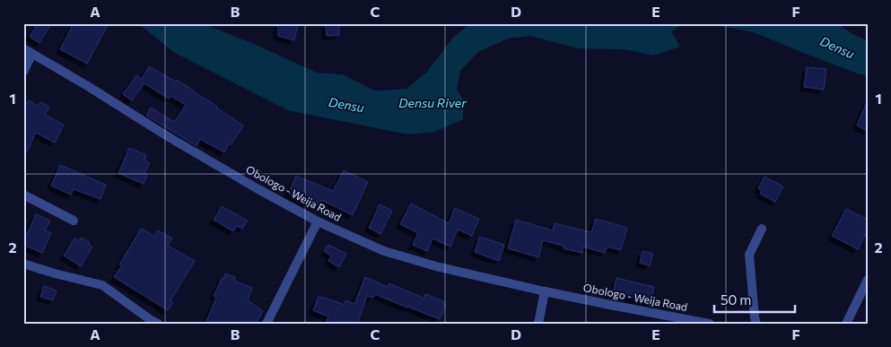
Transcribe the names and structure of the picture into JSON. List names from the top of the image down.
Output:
{
  "streets": {
    "street": ["Obologo - Weija Road"]
  },
  "water": ["Densu", "Densu River"],
  "scale_bar": "50 m",
  "grid": {
    "columns": [
      "A",
      "B",
      "C",
      "D",
      "E",
      "F"
    ],
    "rows": ["1", "2"]
  }
}
